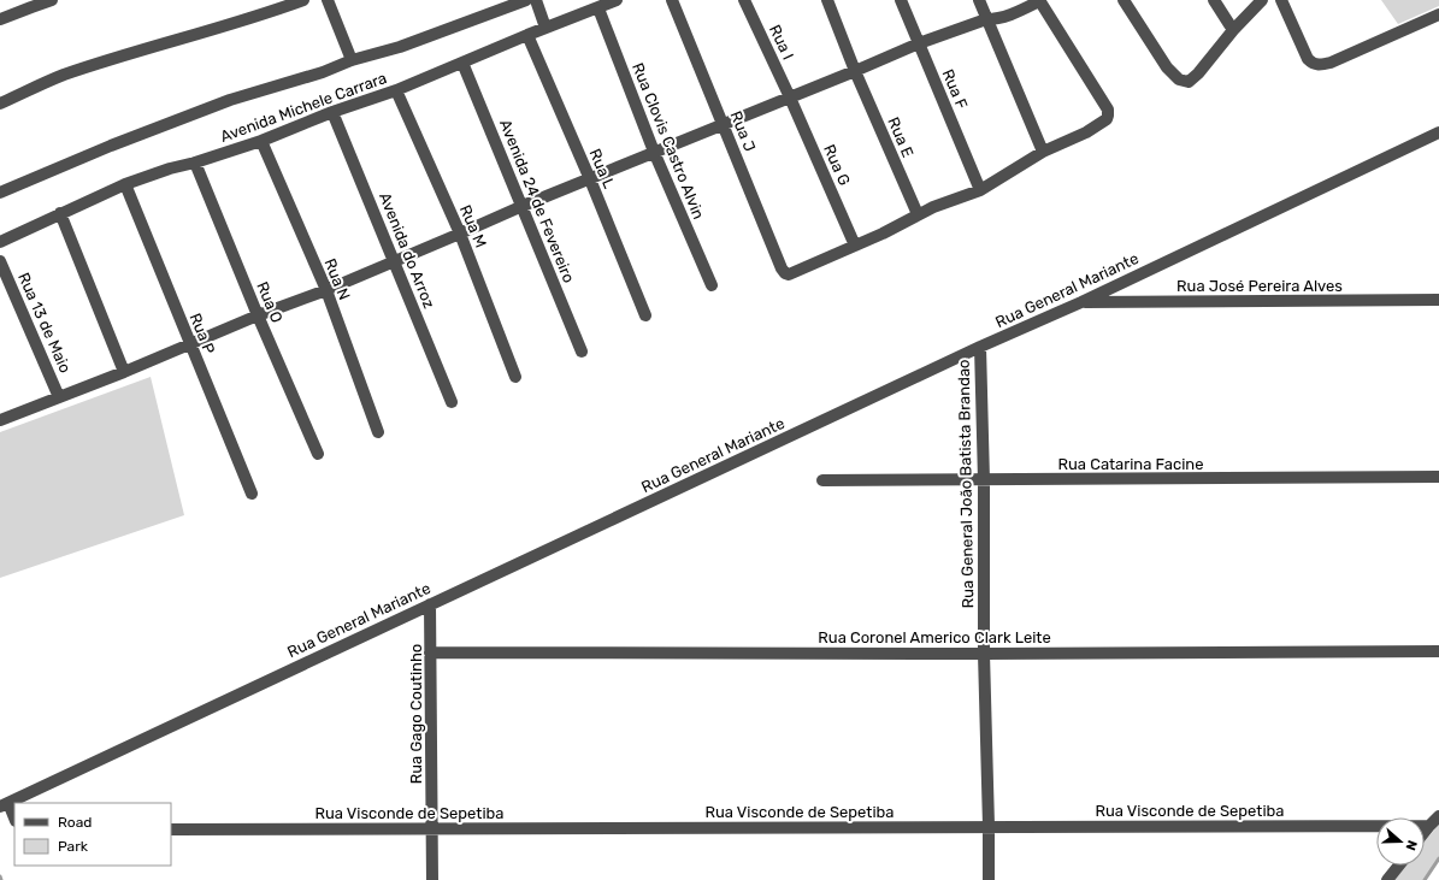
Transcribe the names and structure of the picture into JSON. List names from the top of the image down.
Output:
{
  "streets": {
    "street": [
      "Rua I",
      "Rua F",
      "Avenida Michele Carrara",
      "Rua J",
      "Rua E",
      "Rua Clovis Castro Alvin",
      "Rua G",
      "Rua L",
      "Avenida 24 de Fevereiro",
      "Rua M",
      "Avenida do Arroz",
      "Rua N",
      "Rua José Pereira Alves",
      "Rua General Mariante",
      "Rua O",
      "Rua 13 de Maio",
      "Rua P",
      "Rua Catarina Facine",
      "Rua General João Batista Brandao",
      "Rua Coronel Americo Clark Leite",
      "Rua Gago Coutinho",
      "Rua Visconde de Sepetiba"
    ]
  },
  "crossings": [
    ["Rua I", "Rua G"],
    ["Avenida Michele Carrara", "Rua Clovis Castro Alvin"],
    ["Avenida Michele Carrara", "Rua L"],
    ["Avenida Michele Carrara", "Avenida 24 de Fevereiro"],
    ["Avenida Michele Carrara", "Rua M"],
    ["Avenida Michele Carrara", "Avenida do Arroz"],
    ["Avenida Michele Carrara", "Rua N"],
    ["Avenida Michele Carrara", "Rua O"],
    ["Avenida Michele Carrara", "Rua P"],
    ["Rua J", "Rua G"],
    ["Rua José Pereira Alves", "Rua General Mariante"],
    ["Rua General Mariante", "Rua General João Batista Brandao"],
    ["Rua General Mariante", "Rua Gago Coutinho"],
    ["Rua Catarina Facine", "Rua General João Batista Brandao"],
    ["Rua General João Batista Brandao", "Rua Coronel Americo Clark Leite"],
    ["Rua General João Batista Brandao", "Rua Visconde de Sepetiba"],
    ["Rua Coronel Americo Clark Leite", "Rua Gago Coutinho"],
    ["Rua Gago Coutinho", "Rua Visconde de Sepetiba"]
  ],
  "legend": ["Road", "Park"],
  "north": "right"
}
